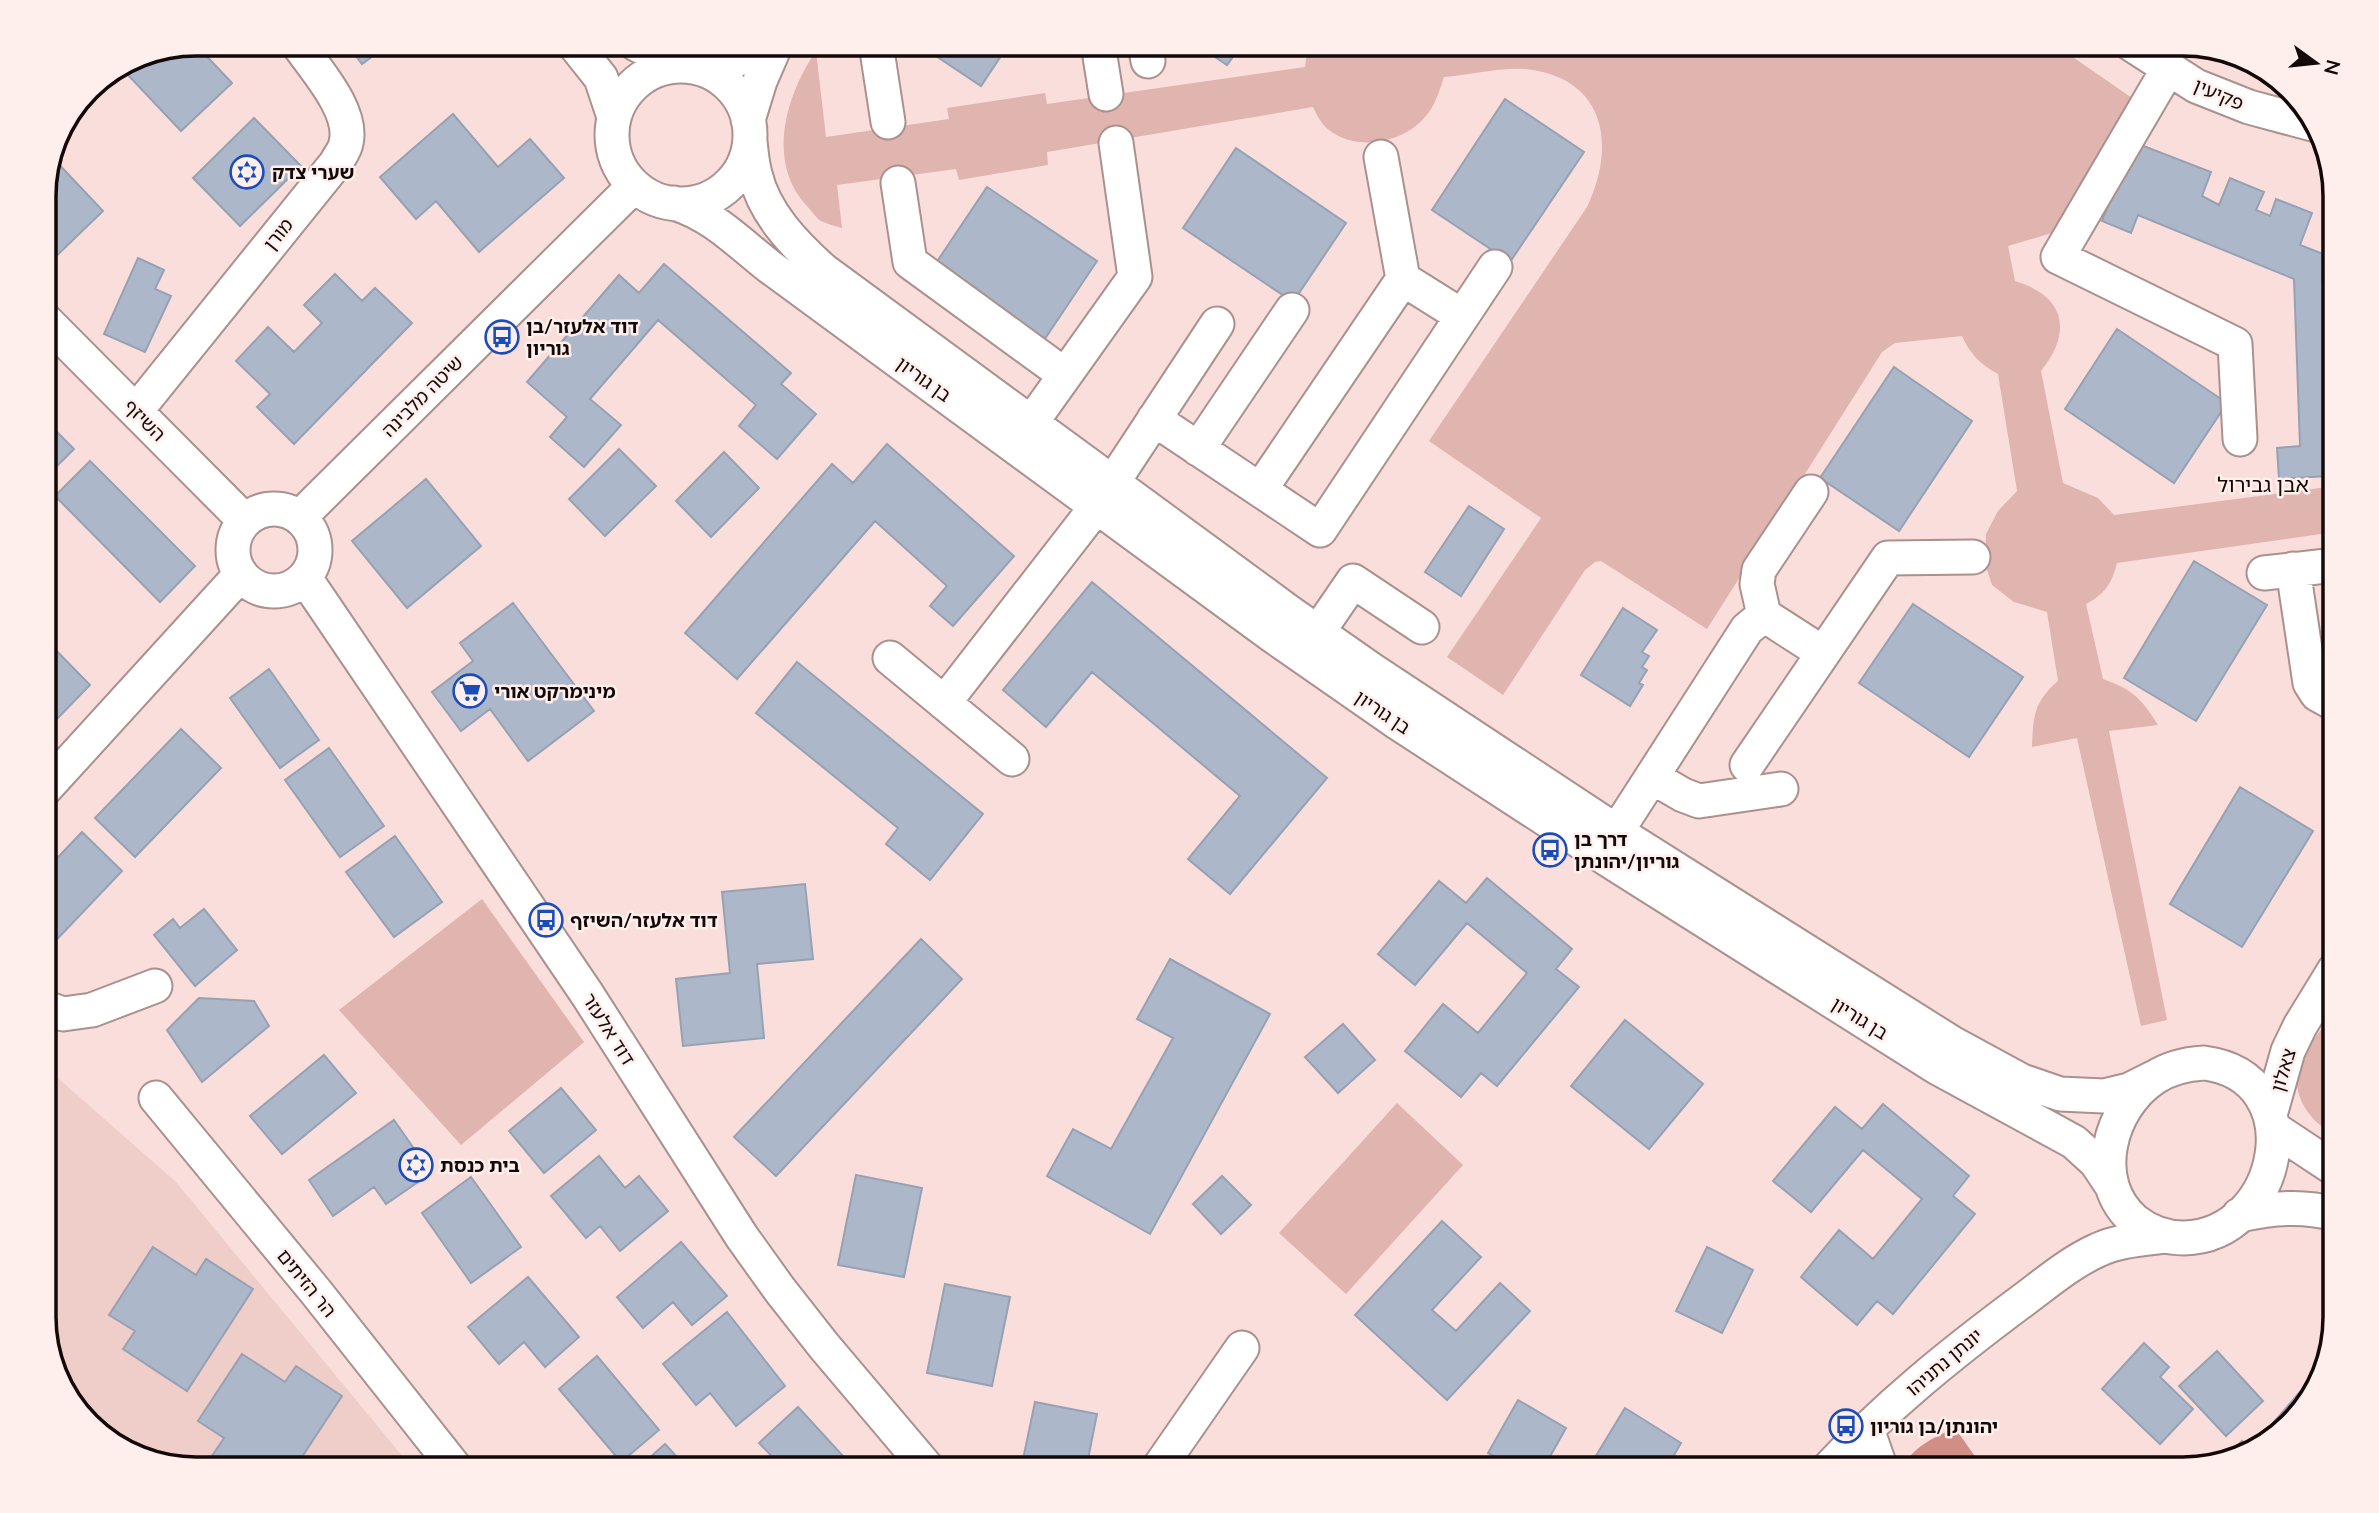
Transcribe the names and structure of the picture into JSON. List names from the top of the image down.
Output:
{
  "streets": {
    "street": [
      "פקיעין",
      "מורן",
      "בן גוריון",
      "שיטה מלבינה",
      "השיזף",
      "דוד אלעזר",
      "צאלון",
      "הר הזיתים",
      "יונתן נתניהו"
    ]
  },
  "crossings": [
    ["מורן", "השיזף"],
    ["בן גוריון", "שיטה מלבינה"],
    ["בן גוריון", "צאלון"],
    ["בן גוריון", "יונתן נתניהו"],
    ["שיטה מלבינה", "השיזף"],
    ["שיטה מלבינה", "דוד אלעזר"],
    ["השיזף", "דוד אלעזר"],
    ["צאלון", "יונתן נתניהו"]
  ],
  "districts": ["אבן גבירול"],
  "places": {
    "synagogue": ["שערי צדק", "בית כנסת"],
    "bus stop": [
      "דוד אלעזר/בן גוריון",
      "דרך בן גוריון/יהונתן",
      "דוד אלעזר/השיזף",
      "יהונתן/בן גוריון"
    ],
    "supermarket": ["מינימרקט אורי"]
  },
  "north": "right"
}
